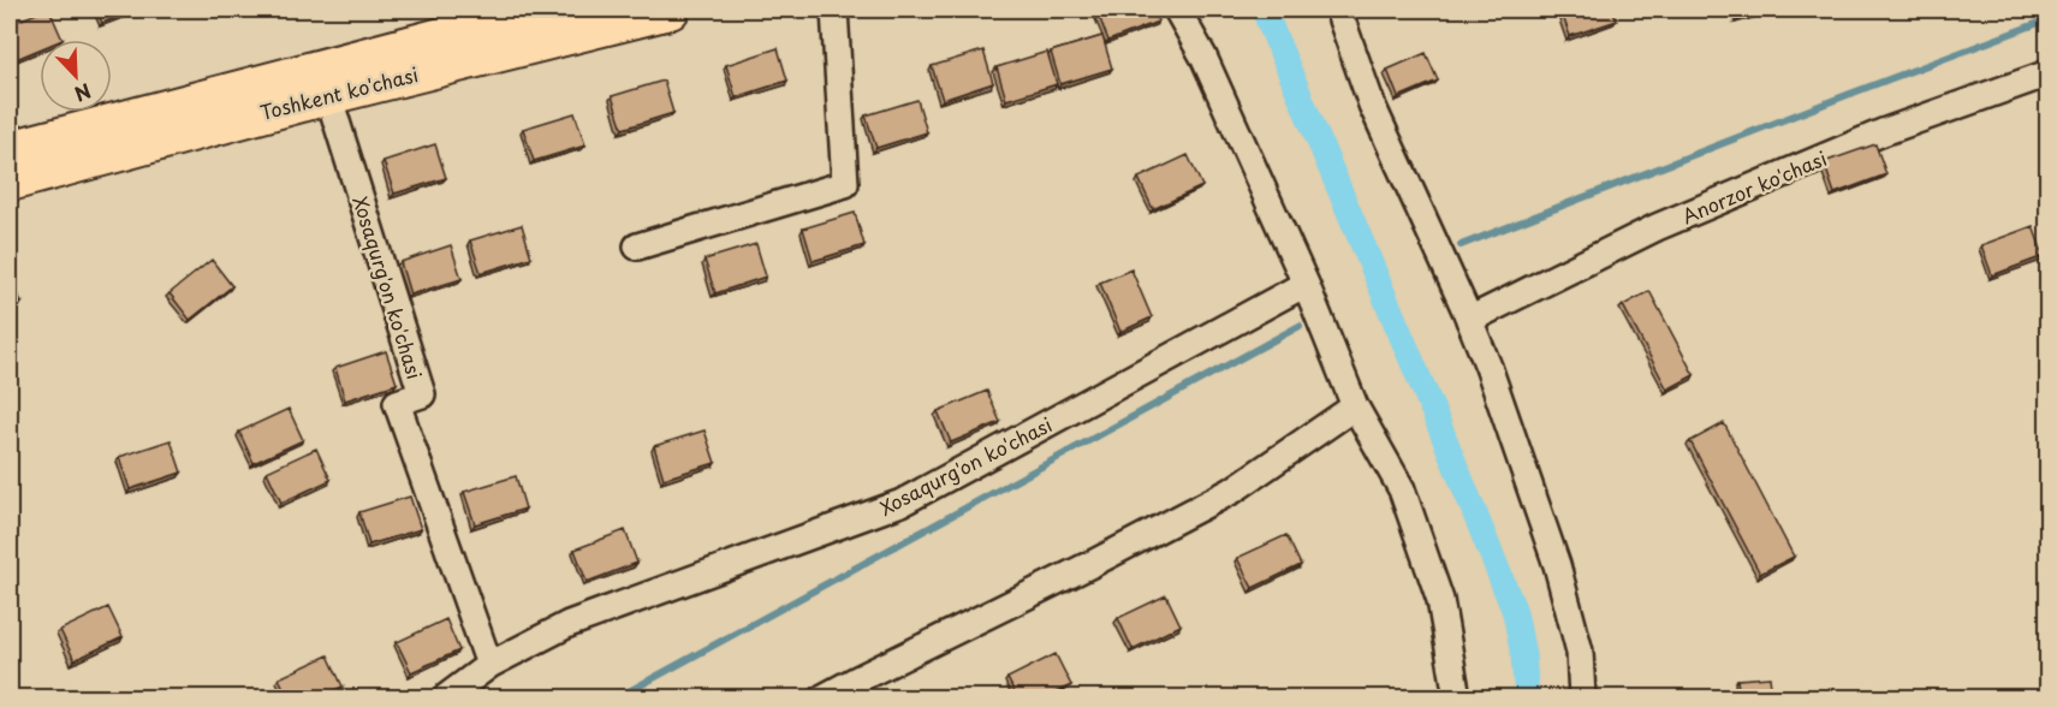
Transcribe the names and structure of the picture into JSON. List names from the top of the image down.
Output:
{
  "streets": {
    "highway": ["Toshkent ko'chasi"],
    "street": ["Anorzor ko'chasi", "Xosaqurg'on ko'chasi"]
  },
  "crossings": [
    ["Toshkent ko'chasi", "Xosaqurg'on ko'chasi"]
  ],
  "north": "bottom right"
}
